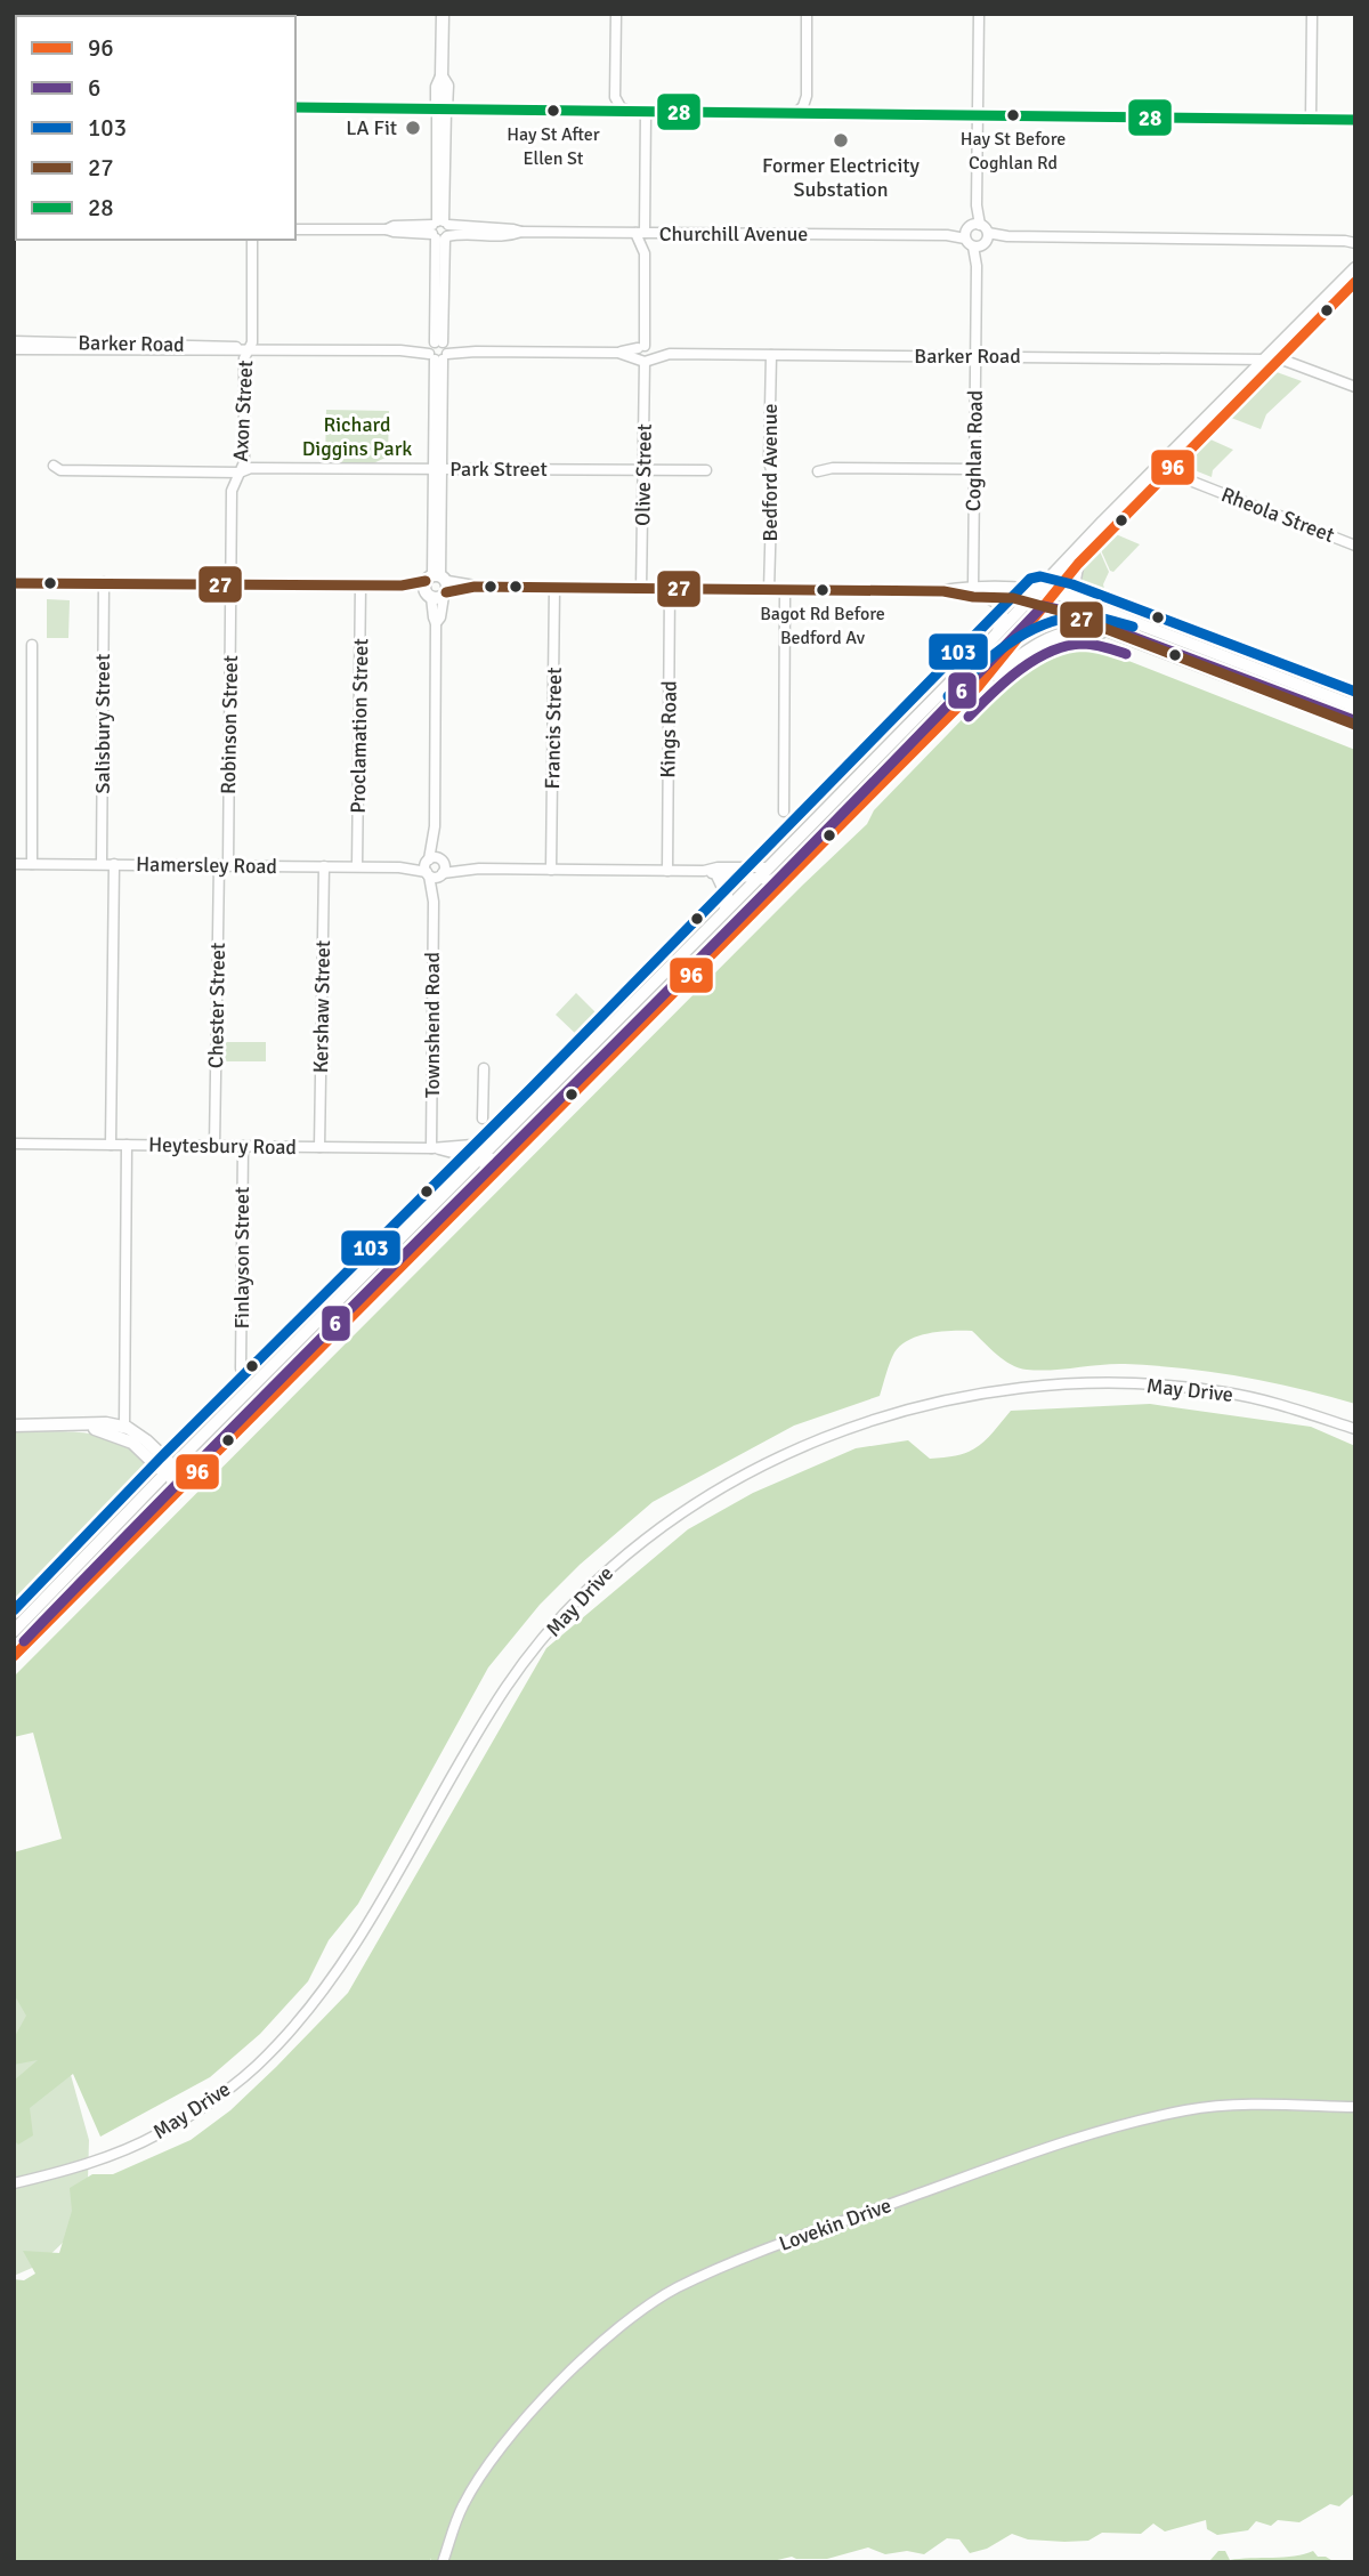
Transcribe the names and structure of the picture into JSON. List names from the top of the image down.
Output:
{
  "streets": {
    "main road": ["Townshend Road"],
    "street": [
      "Churchill Avenue",
      "Barker Road",
      "Axon Street",
      "Coghlan Road",
      "Park Street",
      "Bedford Avenue",
      "Olive Street",
      "Rheola Street",
      "Salisbury Street",
      "Robinson Street",
      "Proclamation Street",
      "Francis Street",
      "Kings Road",
      "Hamersley Road",
      "Chester Street",
      "Kershaw Street",
      "Heytesbury Road",
      "Finlayson Street",
      "May Drive",
      "Lovekin Drive"
    ]
  },
  "crossings": [
    ["Churchill Avenue", "Coghlan Road"],
    ["Churchill Avenue", "Olive Street"],
    ["Churchill Avenue", "Townshend Road"],
    ["Barker Road", "Axon Street"],
    ["Barker Road", "Coghlan Road"],
    ["Barker Road", "Bedford Avenue"],
    ["Barker Road", "Olive Street"],
    ["Barker Road", "Townshend Road"],
    ["Axon Street", "Park Street"],
    ["Axon Street", "Robinson Street"],
    ["Park Street", "Olive Street"],
    ["Park Street", "Townshend Road"],
    ["Salisbury Street", "Hamersley Road"],
    ["Robinson Street", "Hamersley Road"],
    ["Robinson Street", "Chester Street"],
    ["Proclamation Street", "Hamersley Road"],
    ["Hamersley Road", "Chester Street"],
    ["Hamersley Road", "Kershaw Street"],
    ["Hamersley Road", "Townshend Road"],
    ["Chester Street", "Heytesbury Road"],
    ["Kershaw Street", "Heytesbury Road"],
    ["Townshend Road", "Heytesbury Road"],
    ["Heytesbury Road", "Finlayson Street"]
  ],
  "parks": ["Richard Diggins Park"],
  "places": [
    "Hay St After Ellen St",
    "Hay St Before Coghlan Rd",
    "LA Fit",
    "Former Electricity Substation",
    "Bagot Rd Before Bedford Av"
  ],
  "lines": [
    "transit line 28",
    "transit line 96",
    "transit line 103",
    "transit line 27",
    "transit line 6"
  ],
  "legend": [
    "96",
    "6",
    "103",
    "27",
    "28"
  ]
}
